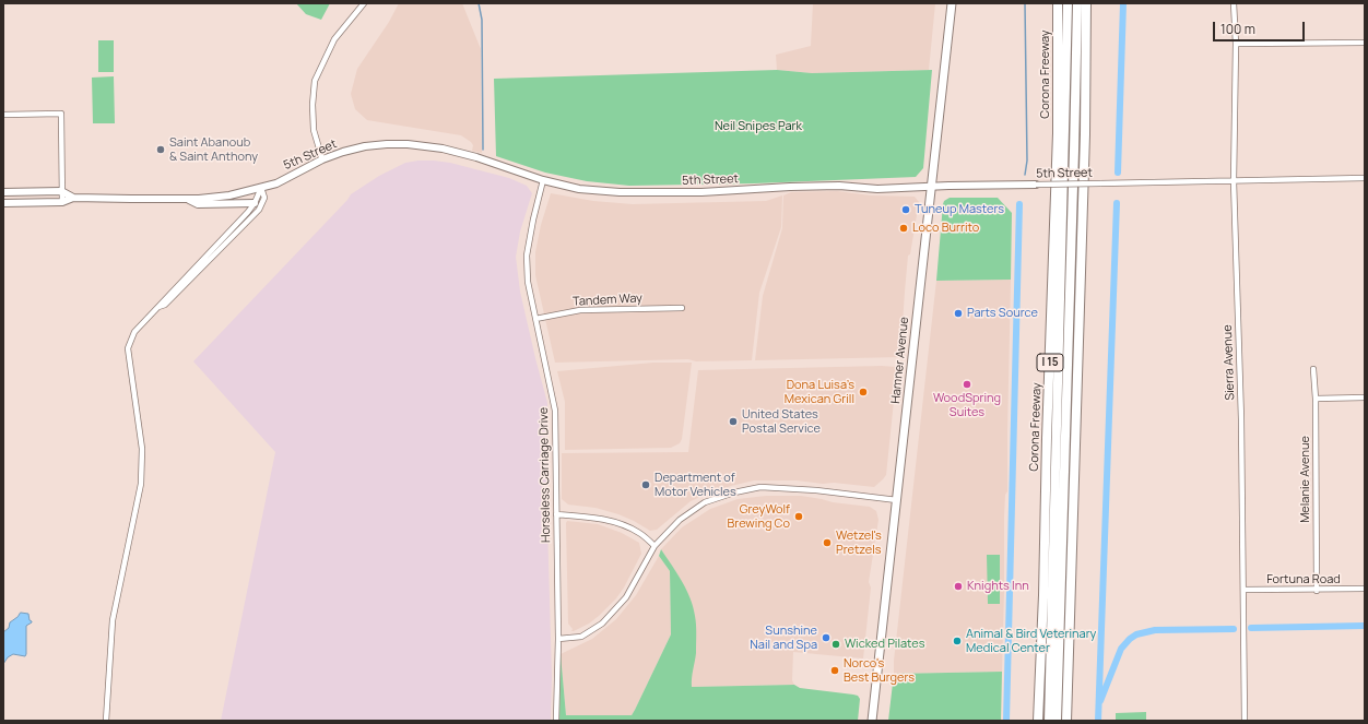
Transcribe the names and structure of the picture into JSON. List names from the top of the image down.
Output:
{
  "streets": {
    "highway": ["Corona Freeway", "I 15"],
    "main road": ["Hamner Avenue"],
    "street": [
      "5th Street",
      "Tandem Way",
      "Sierra Avenue",
      "Horseless Carriage Drive",
      "Melanie Avenue",
      "Fortuna Road"
    ]
  },
  "crossings": [
    ["Corona Freeway", "I 15"],
    ["5th Street", "Hamner Avenue"],
    ["5th Street", "Sierra Avenue"],
    ["5th Street", "Horseless Carriage Drive"],
    ["Tandem Way", "Horseless Carriage Drive"],
    ["Sierra Avenue", "Fortuna Road"],
    ["Melanie Avenue", "Fortuna Road"]
  ],
  "parks": ["Neil Snipes Park"],
  "places": [
    "Saint Abanoub & Saint Anthony",
    "Tuneup Masters",
    "Loco Burrito",
    "Parts Source",
    "WoodSpring Suites",
    "Dona Luisa’s Mexican Grill",
    "United States Postal Service",
    "Department of Motor Vehicles",
    "GreyWolf Brewing Co",
    "Wetzel's Pretzels",
    "Knights Inn",
    "Sunshine Nail and Spa",
    "Animal & Bird Veterinary Medical Center",
    "Wicked Pilates",
    "Norco's Best Burgers"
  ],
  "scale_bar": "100 m"
}
